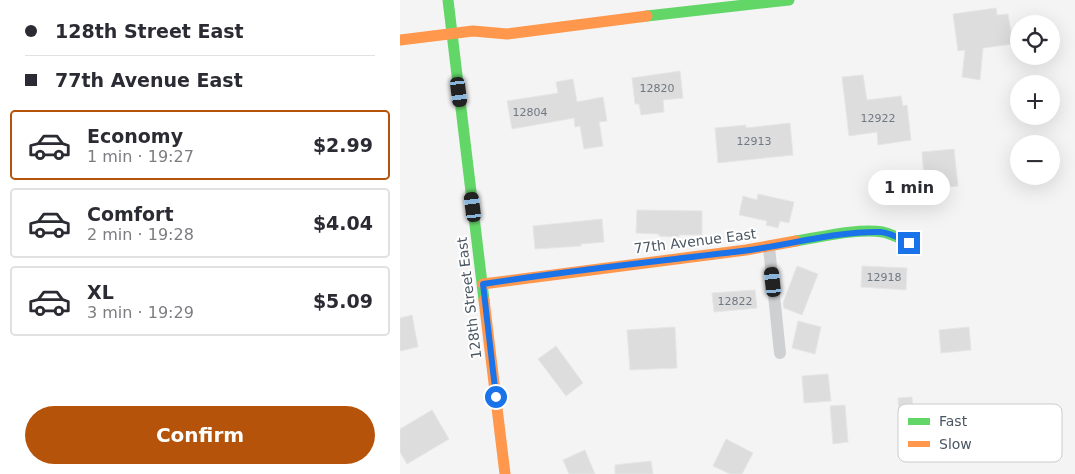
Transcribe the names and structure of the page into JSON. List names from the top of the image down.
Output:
{
  "streets": {
    "street": ["77th Avenue East", "128th Street East"]
  },
  "crossings": [
    ["77th Avenue East", "128th Street East"]
  ],
  "house_numbers": [
    "12820",
    "12804",
    "12922",
    "12913",
    "12918",
    "12822"
  ],
  "legend": ["Fast", "Slow"],
  "page": {
    "banner": ["128th Street East", "77th Avenue East"],
    "map_buttons": ["+", "−"],
    "list": [
      {
        "name": "Economy",
        "note": "1 min · 19:27",
        "value": "$2.99"
      },
      {
        "name": "Comfort",
        "note": "2 min · 19:28",
        "value": "$4.04"
      },
      {
        "name": "XL",
        "note": "3 min · 19:29",
        "value": "$5.09"
      }
    ],
    "bubble": "1 min",
    "buttons": "Confirm"
  }
}
